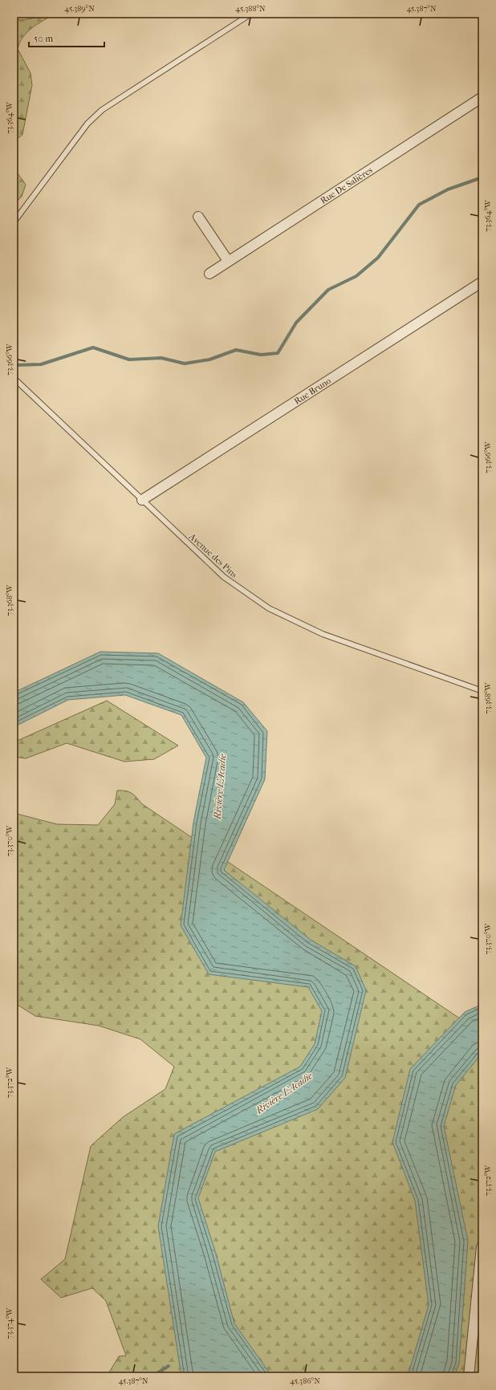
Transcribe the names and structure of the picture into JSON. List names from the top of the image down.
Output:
{
  "streets": {
    "street": ["Rue De Salières", "Rue Bruno"],
    "lane": ["Avenue des Pins"]
  },
  "crossings": [
    ["Rue Bruno", "Avenue des Pins"]
  ],
  "water": ["Rivière L'Acadie"],
  "scale_bar": "50 m",
  "coordinates": [
    "45.389°N",
    "45.388°N",
    "45.387°N",
    "73.364°W",
    "73.366°W",
    "73.368°W",
    "73.370°W",
    "73.372°W",
    "73.374°W",
    "45.386°N"
  ]
}
